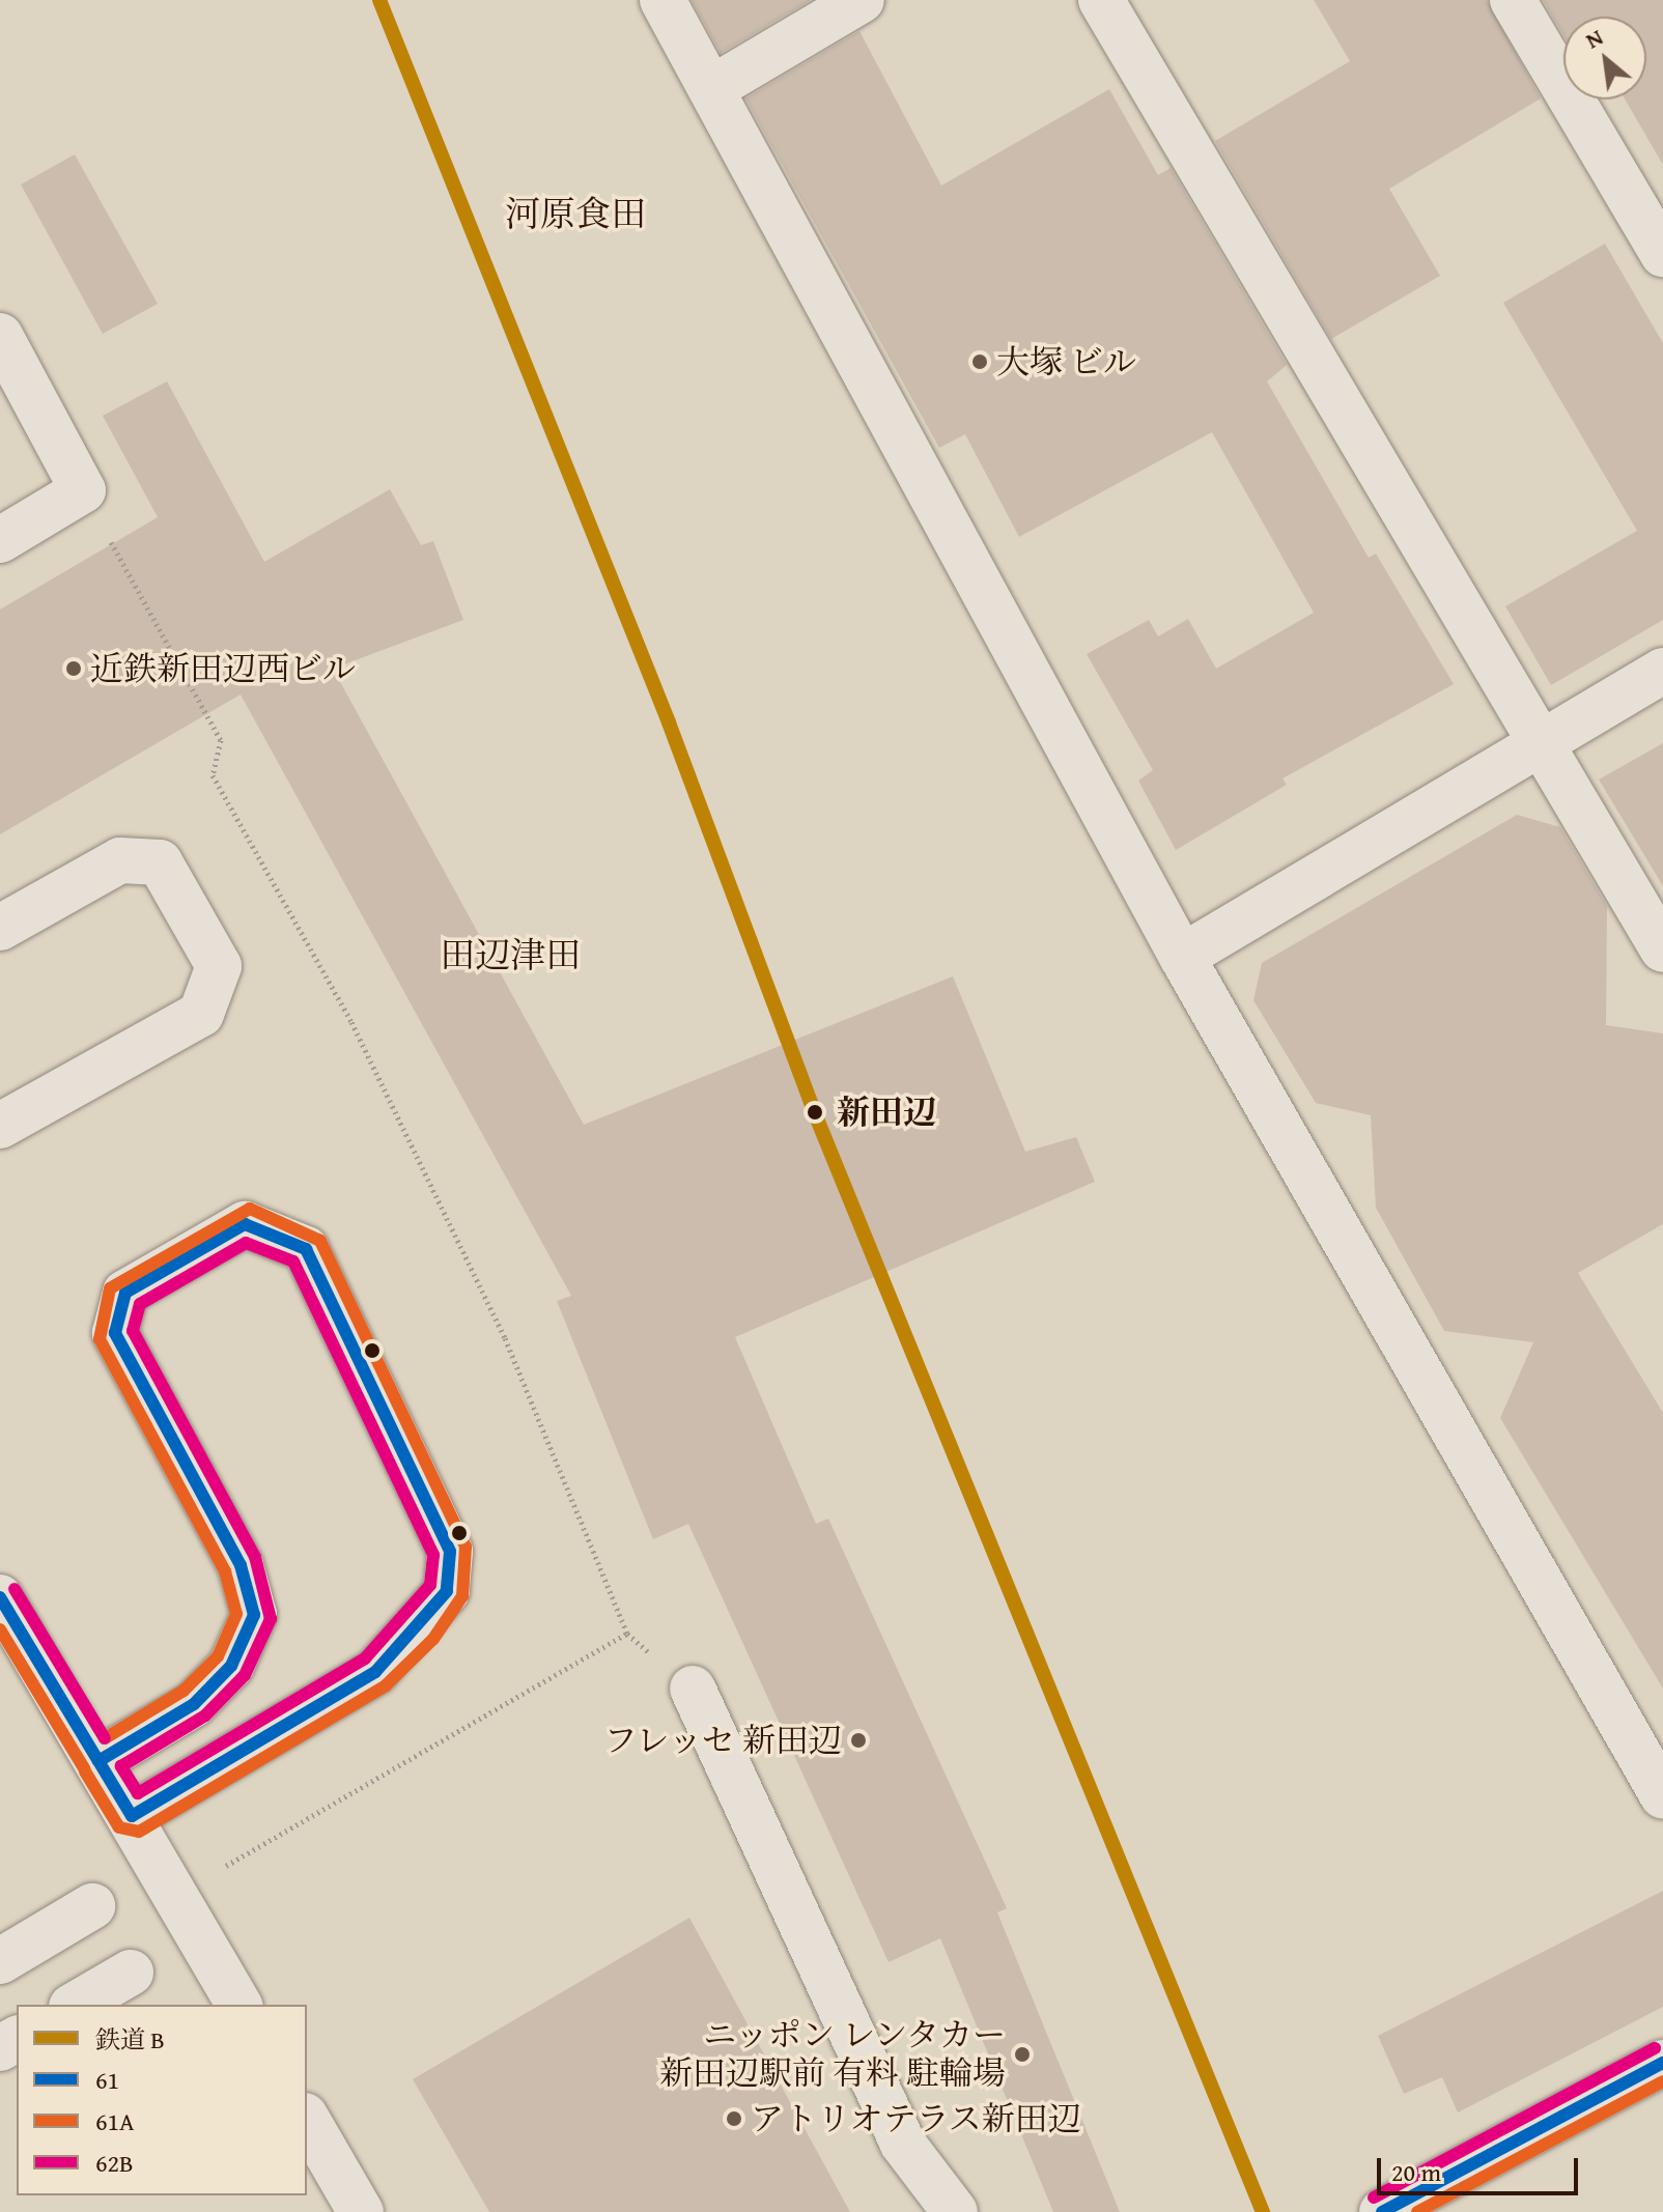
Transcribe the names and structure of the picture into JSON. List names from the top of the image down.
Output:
{
  "districts": ["河原食田", "田辺津田"],
  "places": [
    "大塚 ビル",
    "近鉄新田辺西ビル",
    "新田辺",
    "フレッセ 新田辺",
    "ニッポン レンタカー 新田辺駅前 有料 駐輪場",
    "アトリオテラス新田辺"
  ],
  "lines": [
    "rail line B",
    "transit line 61A",
    "transit line 61",
    "transit line 62B"
  ],
  "legend": [
    "鉄道 B",
    "61",
    "61A",
    "62B"
  ],
  "scale_bar": "20 m",
  "north": "top left"
}
